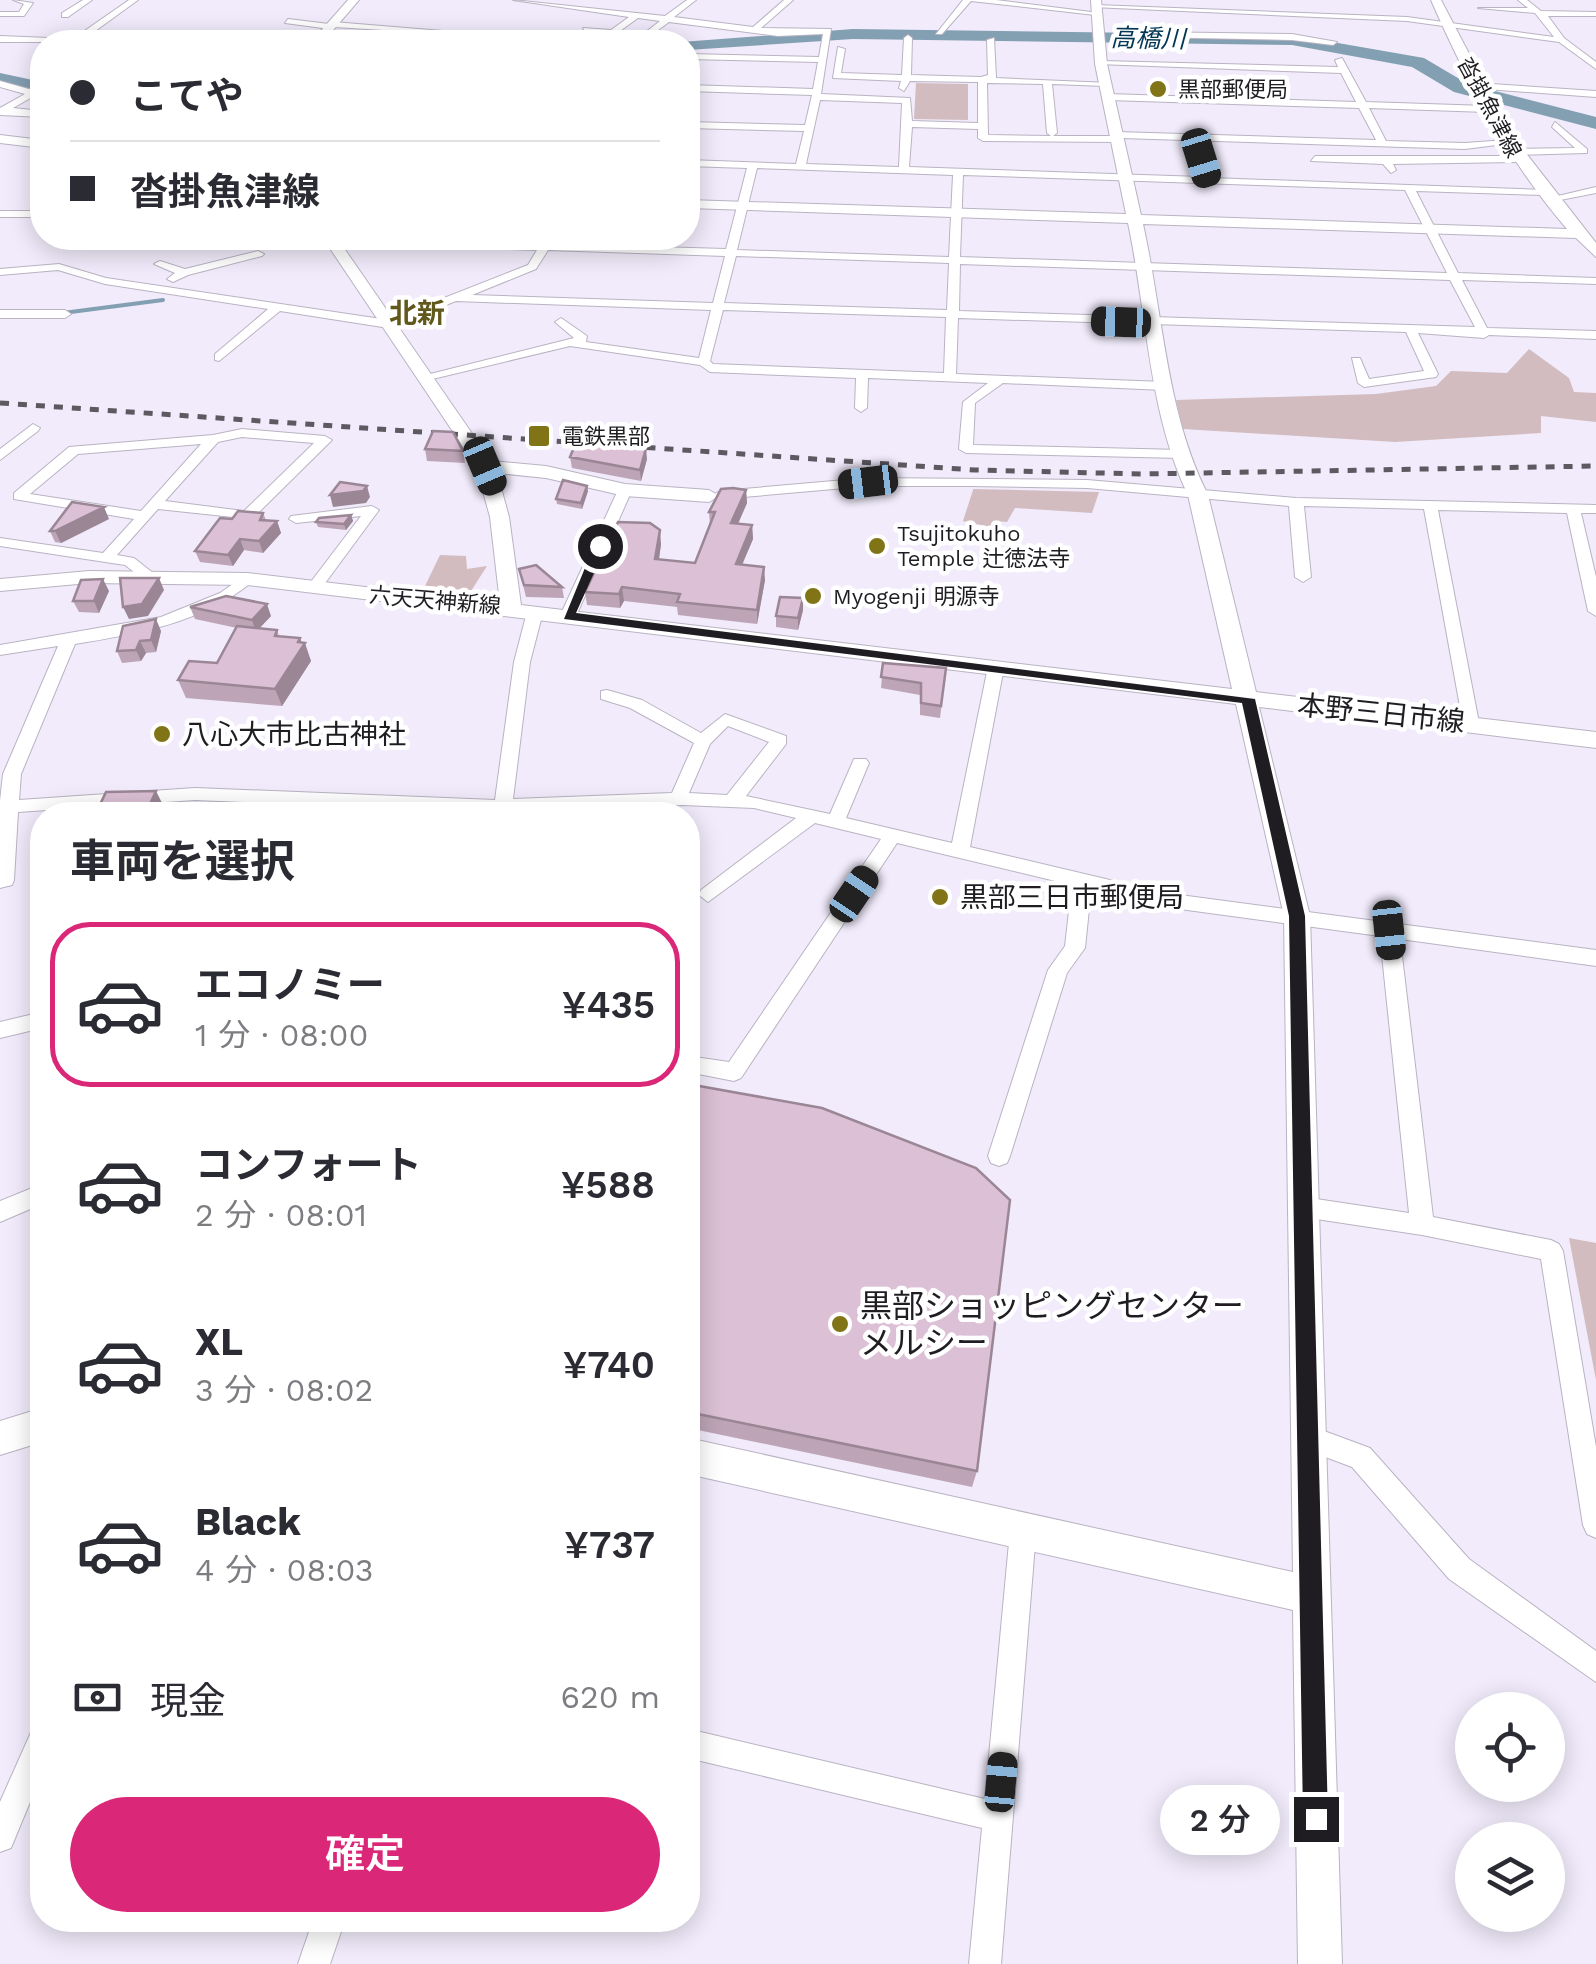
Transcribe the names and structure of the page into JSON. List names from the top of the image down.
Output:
{
  "streets": {
    "main road": ["沓掛魚津線", "六天天神新線", "本野三日市線"]
  },
  "crossings": [
    ["六天天神新線", "本野三日市線"]
  ],
  "districts": ["北新"],
  "water": ["高橋川"],
  "places": {
    "other": [
      "黒部郵便局",
      "Tsujitokuho Temple 辻徳法寺",
      "Myogenji 明源寺",
      "八心大市比古神社",
      "黒部三日市郵便局",
      "黒部ショッピングセンター メルシー"
    ],
    "transit": ["電鉄黒部"]
  },
  "page": {
    "banner": ["こてや", "沓掛魚津線"],
    "heading": "車両を選択",
    "list": [
      {
        "name": "エコノミー",
        "note": "1 分 · 08:00",
        "value": "¥435"
      },
      {
        "name": "コンフォート",
        "note": "2 分 · 08:01",
        "value": "¥588"
      },
      {
        "name": "XL",
        "note": "3 分 · 08:02",
        "value": "¥740"
      },
      {
        "name": "Black",
        "note": "4 分 · 08:03",
        "value": "¥737"
      }
    ],
    "pay": ["現金", "620 m"],
    "buttons": "確定",
    "bubble": "2 分"
  }
}
